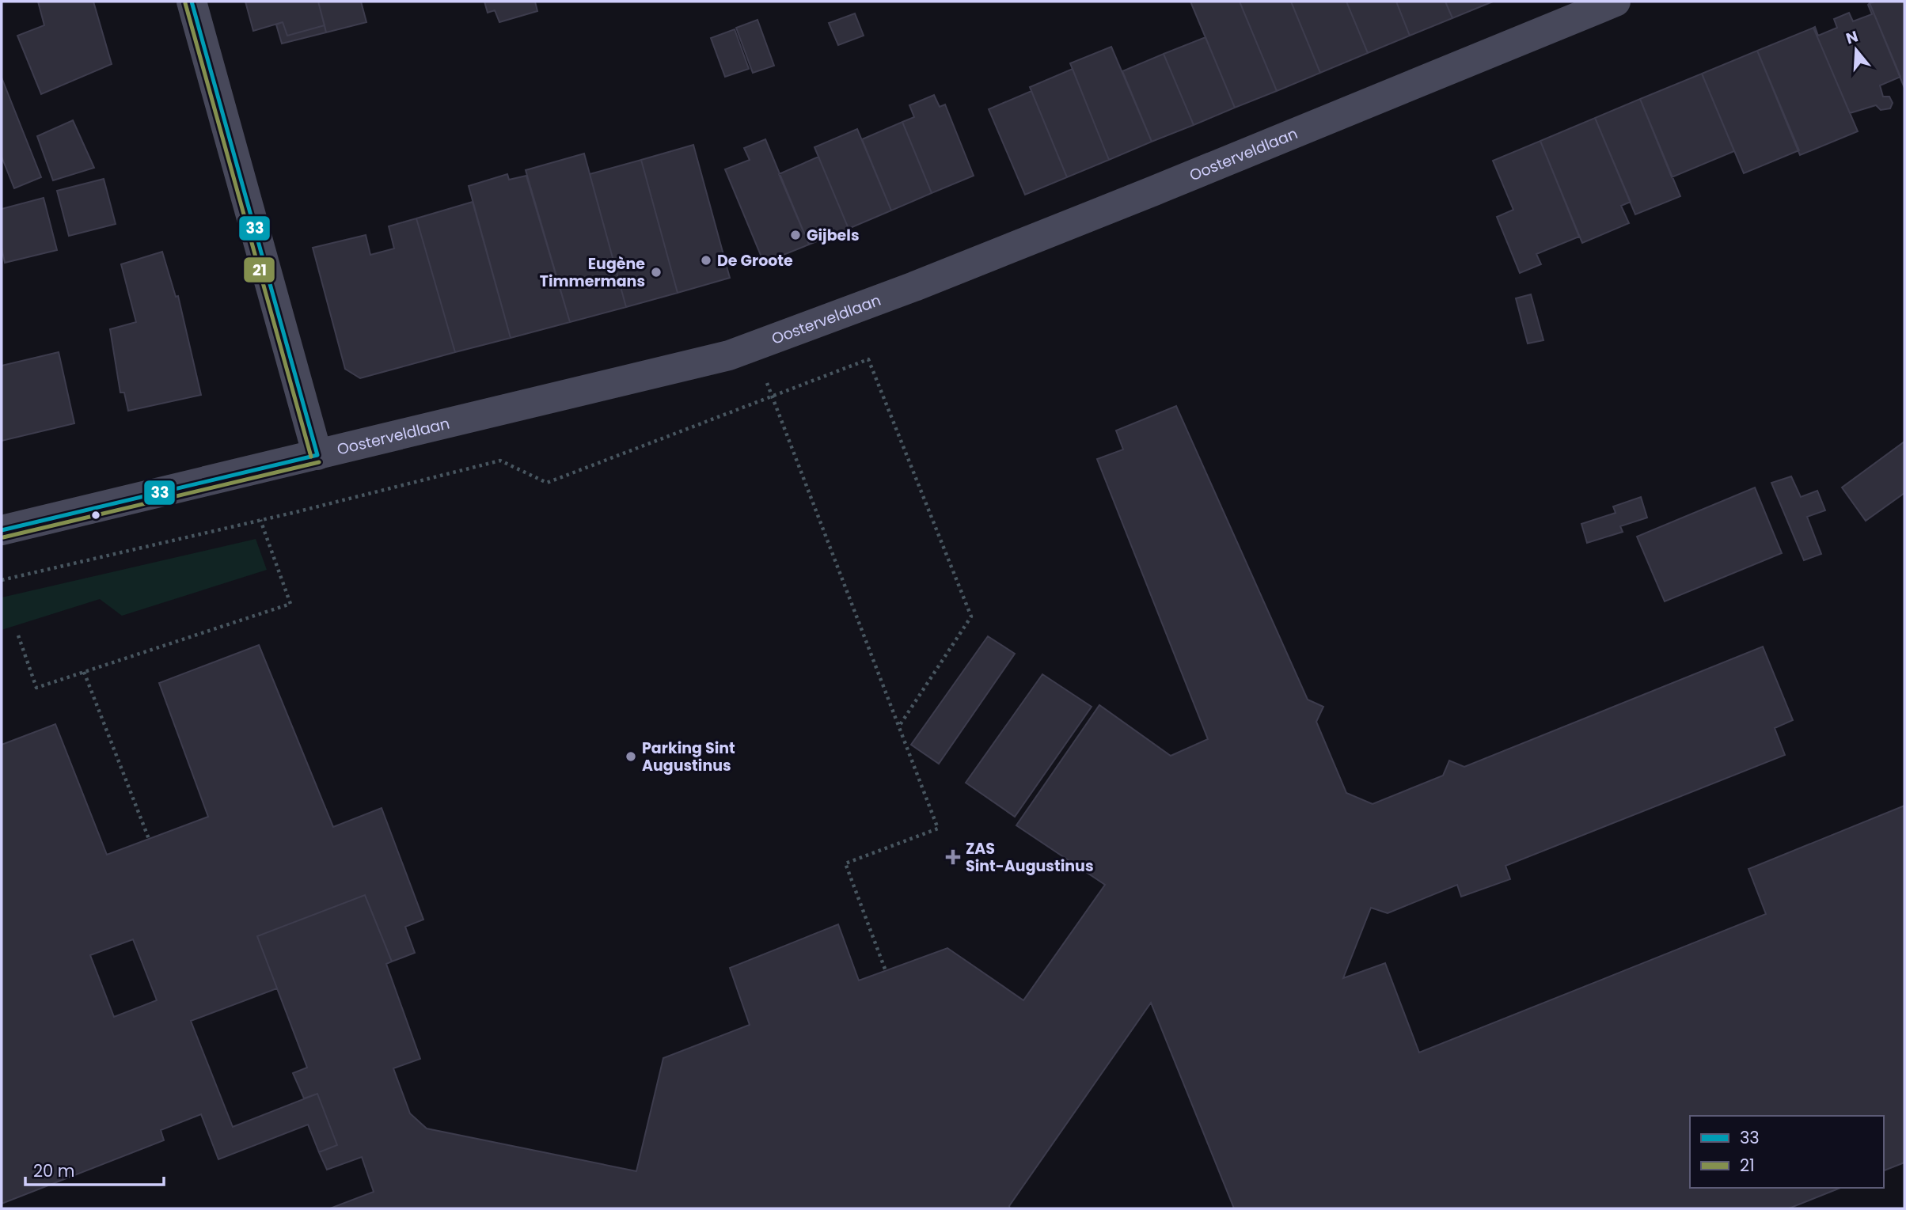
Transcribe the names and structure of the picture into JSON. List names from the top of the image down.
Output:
{
  "streets": {
    "street": ["Oosterveldlaan"]
  },
  "places": {
    "other": [
      "Gijbels",
      "De Groote",
      "Eugène Timmermans",
      "Parking Sint Augustinus"
    ],
    "health": ["ZAS Sint-Augustinus"]
  },
  "lines": ["transit line 33", "transit line 21"],
  "legend": ["33", "21"],
  "scale_bar": "20 m",
  "north": "top"
}
